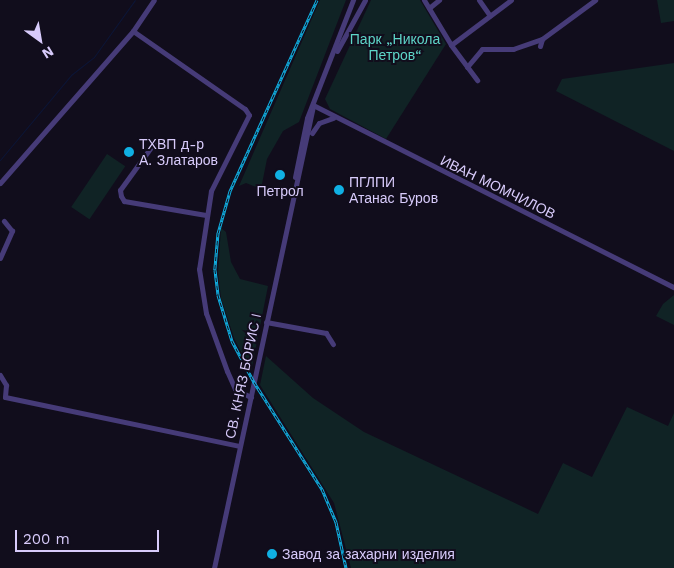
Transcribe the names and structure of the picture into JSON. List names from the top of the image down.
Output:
{
  "streets": {
    "street": ["ИВАН МОМЧИЛОВ", "СВ. КНЯЗ БОРИС I"]
  },
  "crossings": [
    ["ИВАН МОМЧИЛОВ", "СВ. КНЯЗ БОРИС I"]
  ],
  "parks": ["Парк „Никола Петров“"],
  "places": [
    "ТХВП д-р А. Златаров",
    "Петрол",
    "ПГЛПИ Атанас Буров",
    "Завод за захарни изделия"
  ],
  "scale_bar": "200 m",
  "north": "bottom right"
}
